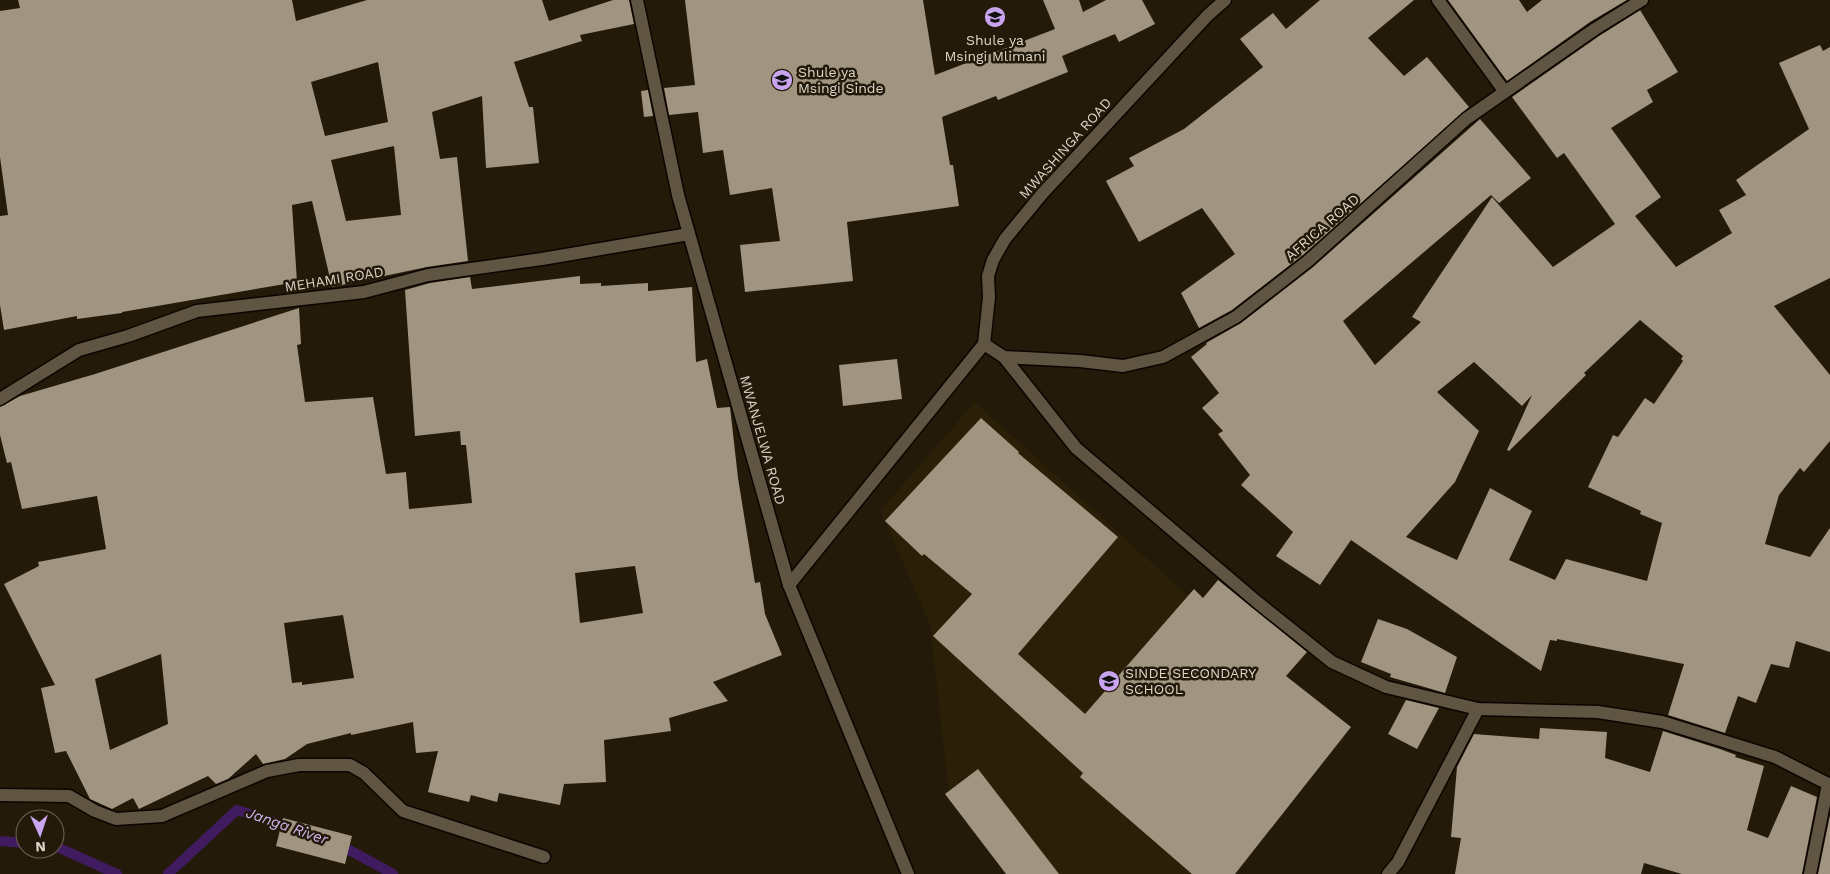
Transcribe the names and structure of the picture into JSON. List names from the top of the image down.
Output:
{
  "streets": {
    "street": [
      "MWASHINGA ROAD",
      "AFRICA ROAD",
      "MEHAMI ROAD",
      "MWANJELWA ROAD"
    ]
  },
  "crossings": [
    ["MEHAMI ROAD", "MWANJELWA ROAD"]
  ],
  "water": ["Janga River"],
  "places": {
    "school or university": ["Shule ya Msingi Mlimani", "Shule ya Msingi Sinde", "SINDE SECONDARY SCHOOL"]
  },
  "north": "bottom"
}
